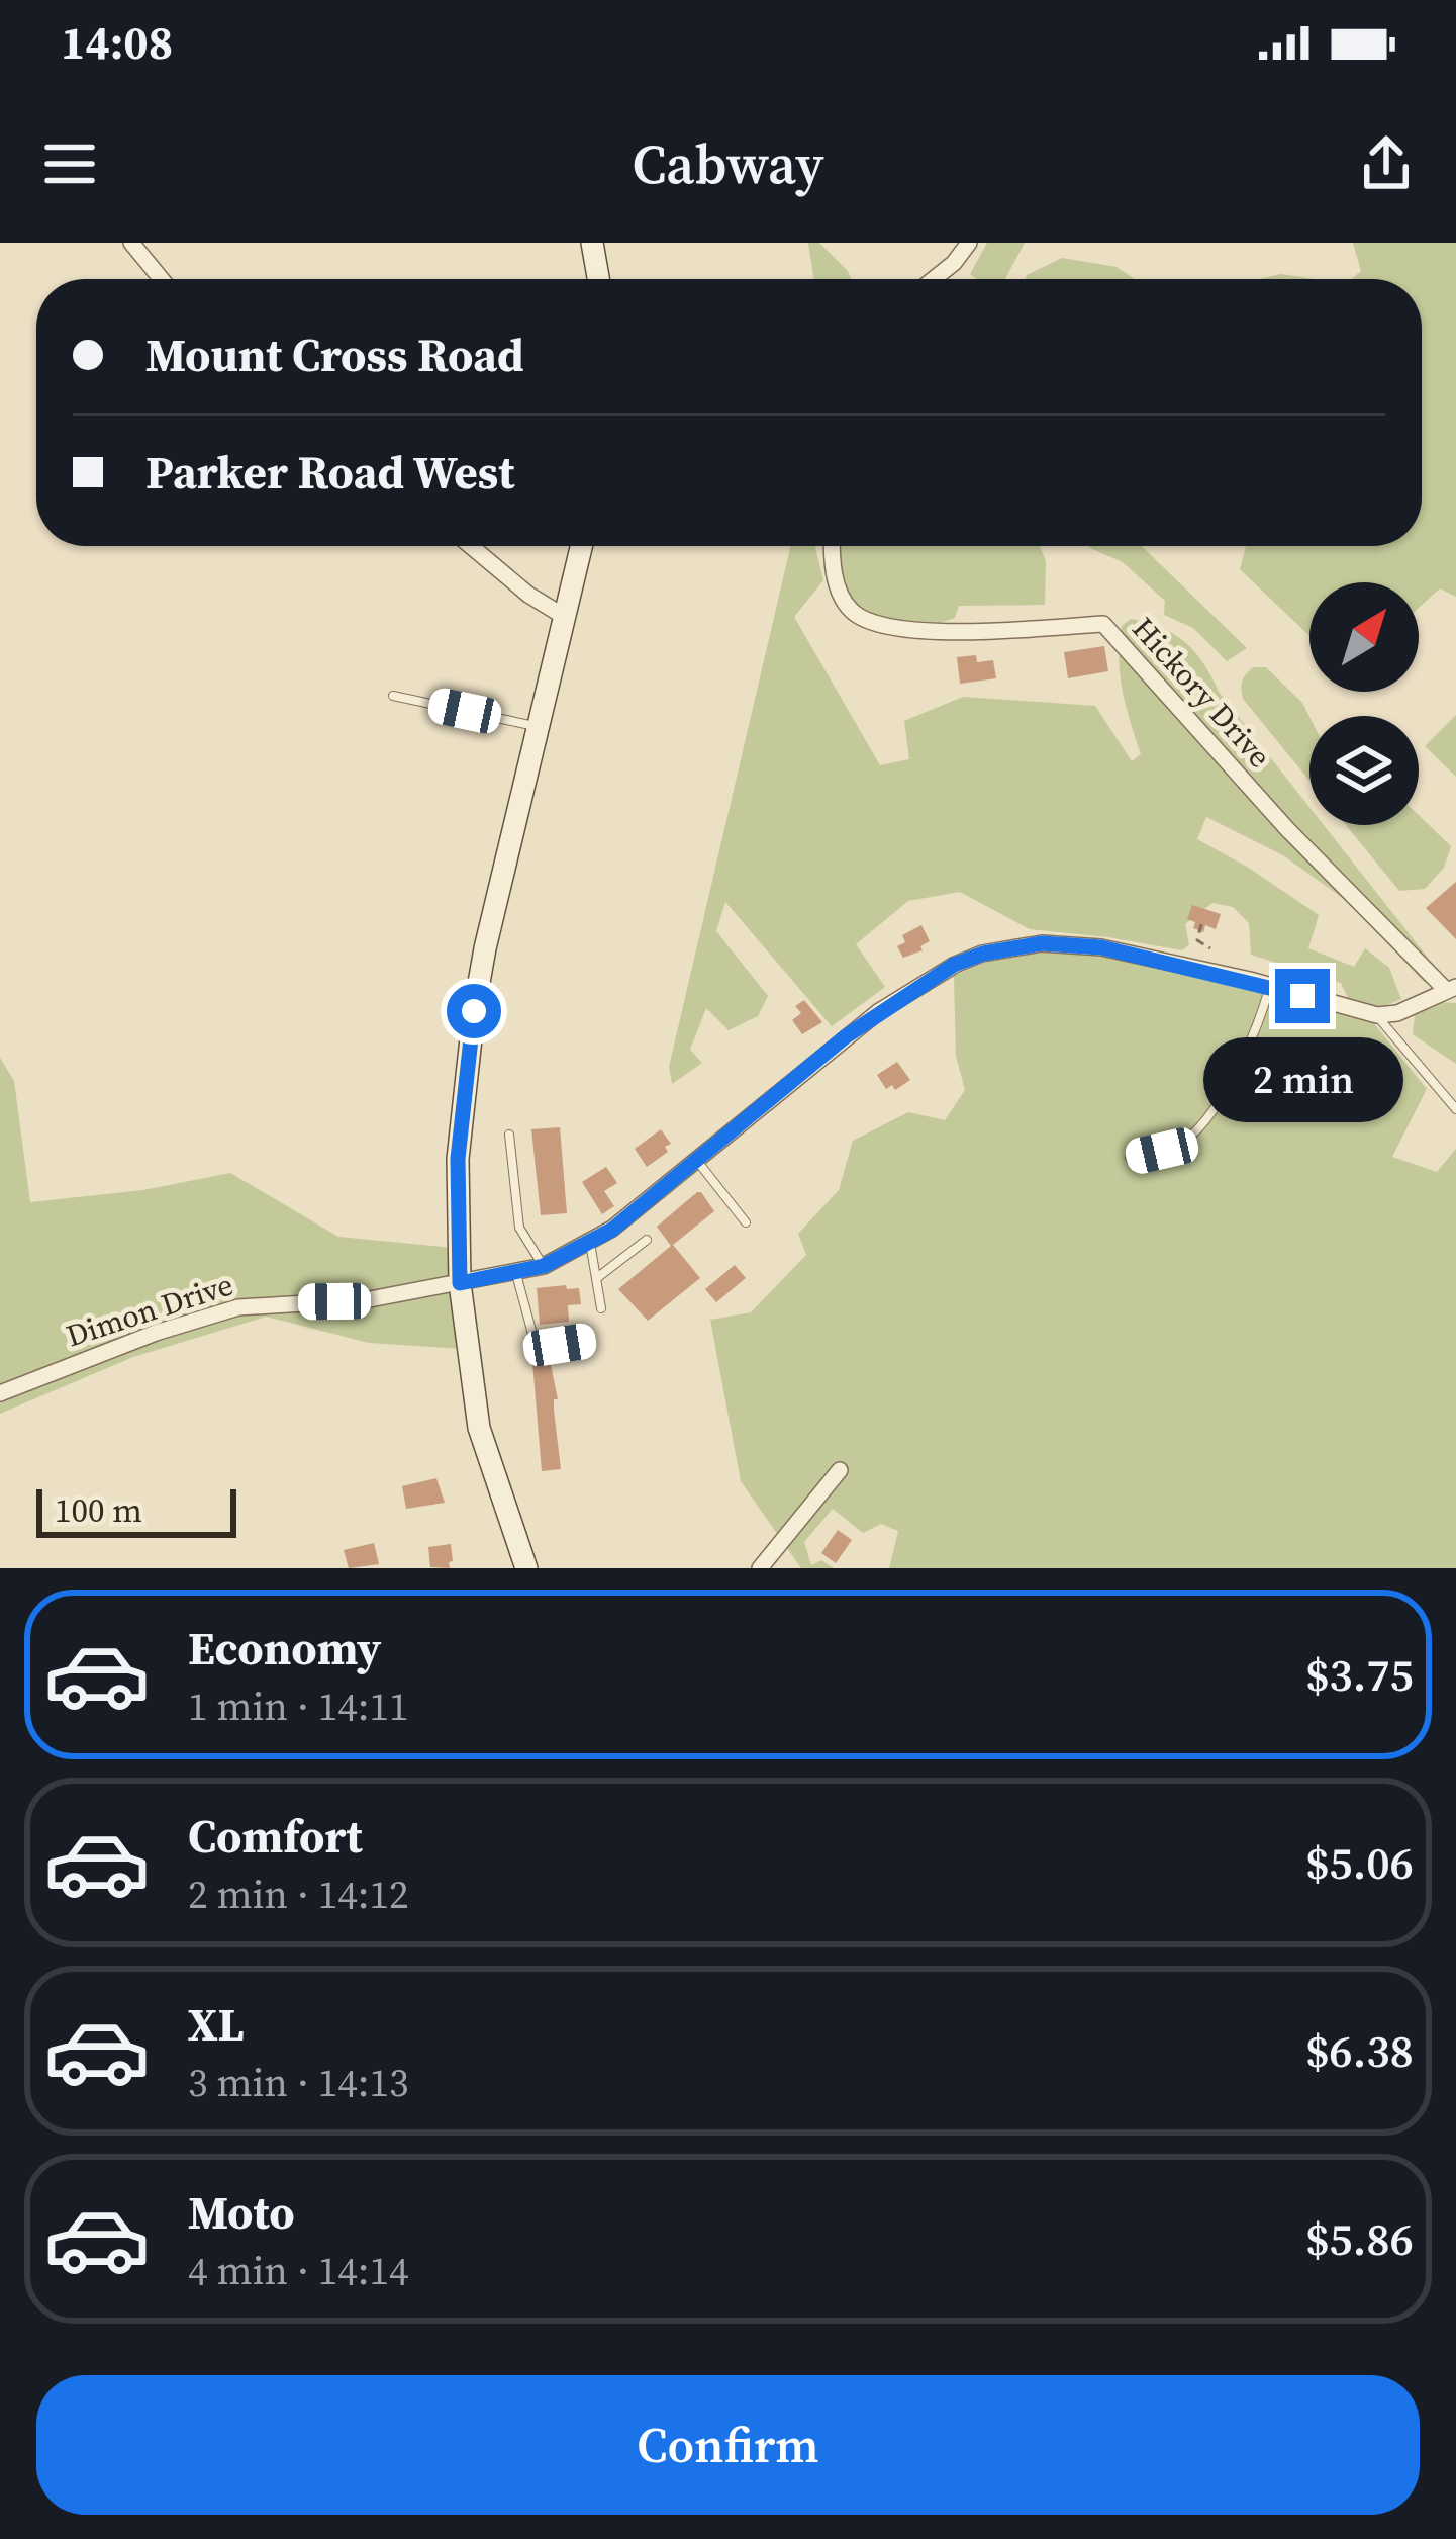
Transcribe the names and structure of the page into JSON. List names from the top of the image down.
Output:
{
  "streets": {
    "street": ["Hickory Drive", "Dimon Drive"]
  },
  "scale_bar": "100 m",
  "north": "top right",
  "page": {
    "status": "14:08",
    "header": "Cabway",
    "banner": ["Mount Cross Road", "Parker Road West"],
    "bubble": "2 min",
    "scale": "100 m",
    "list": [
      {
        "name": "Economy",
        "note": "1 min · 14:11",
        "value": "$3.75"
      },
      {
        "name": "Comfort",
        "note": "2 min · 14:12",
        "value": "$5.06"
      },
      {
        "name": "XL",
        "note": "3 min · 14:13",
        "value": "$6.38"
      },
      {
        "name": "Moto",
        "note": "4 min · 14:14",
        "value": "$5.86"
      }
    ],
    "buttons": "Confirm"
  }
}
